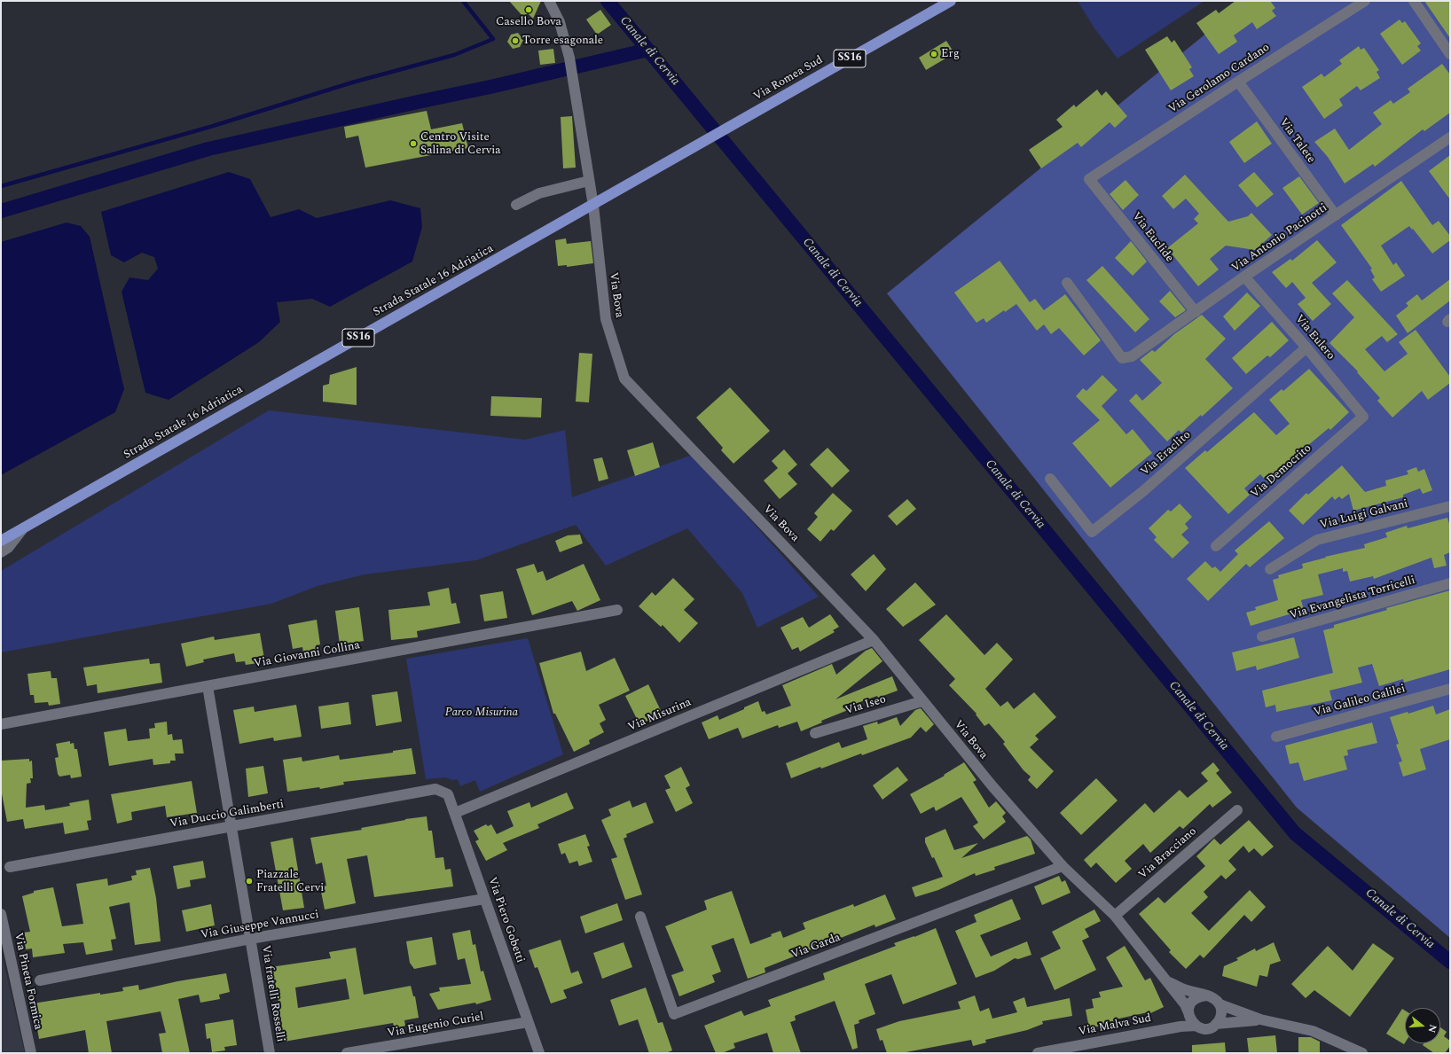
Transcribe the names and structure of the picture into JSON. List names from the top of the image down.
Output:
{
  "streets": {
    "main road": ["SS16", "Via Romea Sud", "Strada Statale 16 Adriatica"],
    "street": [
      "Via Gerolamo Cardano",
      "Via Talete",
      "Via Euclide",
      "Via Antonio Pacinotti",
      "Via Bova",
      "Via Eulero",
      "Via Eraclito",
      "Via Democrito",
      "Via Luigi Galvani",
      "Via Evangelista Torricelli",
      "Via Giovanni Collina",
      "Via Galileo Galilei",
      "Via Iseo",
      "Via Misurina",
      "Via Duccio Galimberti",
      "Via Bracciano",
      "Via Piero Gobetti",
      "Via Giuseppe Vannucci",
      "Via Garda",
      "Via Pineta Formica",
      "Via fratelli Rosselli",
      "Via Eugenio Curiel",
      "Via Malva Sud"
    ]
  },
  "crossings": [
    ["Via Romea Sud", "Strada Statale 16 Adriatica"],
    ["Via Gerolamo Cardano", "Via Talete"],
    ["Via Gerolamo Cardano", "Via Euclide"],
    ["Via Talete", "Via Antonio Pacinotti"],
    ["Via Euclide", "Via Antonio Pacinotti"],
    ["Via Antonio Pacinotti", "Via Eulero"],
    ["Strada Statale 16 Adriatica", "Via Bova"],
    ["Via Bova", "Via Iseo"],
    ["Via Bova", "Via Misurina"],
    ["Via Bova", "Via Bracciano"],
    ["Via Bova", "Via Garda"],
    ["Via Bova", "Via Malva Sud"],
    ["Via Eulero", "Via Eraclito"],
    ["Via Eulero", "Via Democrito"],
    ["Via Misurina", "Via Piero Gobetti"],
    ["Via Duccio Galimberti", "Via Piero Gobetti"],
    ["Via Piero Gobetti", "Via Giuseppe Vannucci"],
    ["Via Piero Gobetti", "Via Eugenio Curiel"],
    ["Via Giuseppe Vannucci", "Via fratelli Rosselli"]
  ],
  "water": ["Canale di Cervia"],
  "parks": ["Parco Misurina"],
  "places": [
    "Casello Bova",
    "Torre esagonale",
    "Erg",
    "Centro Visite Salina di Cervia",
    "Piazzale Fratelli Cervi"
  ],
  "north": "right"
}
